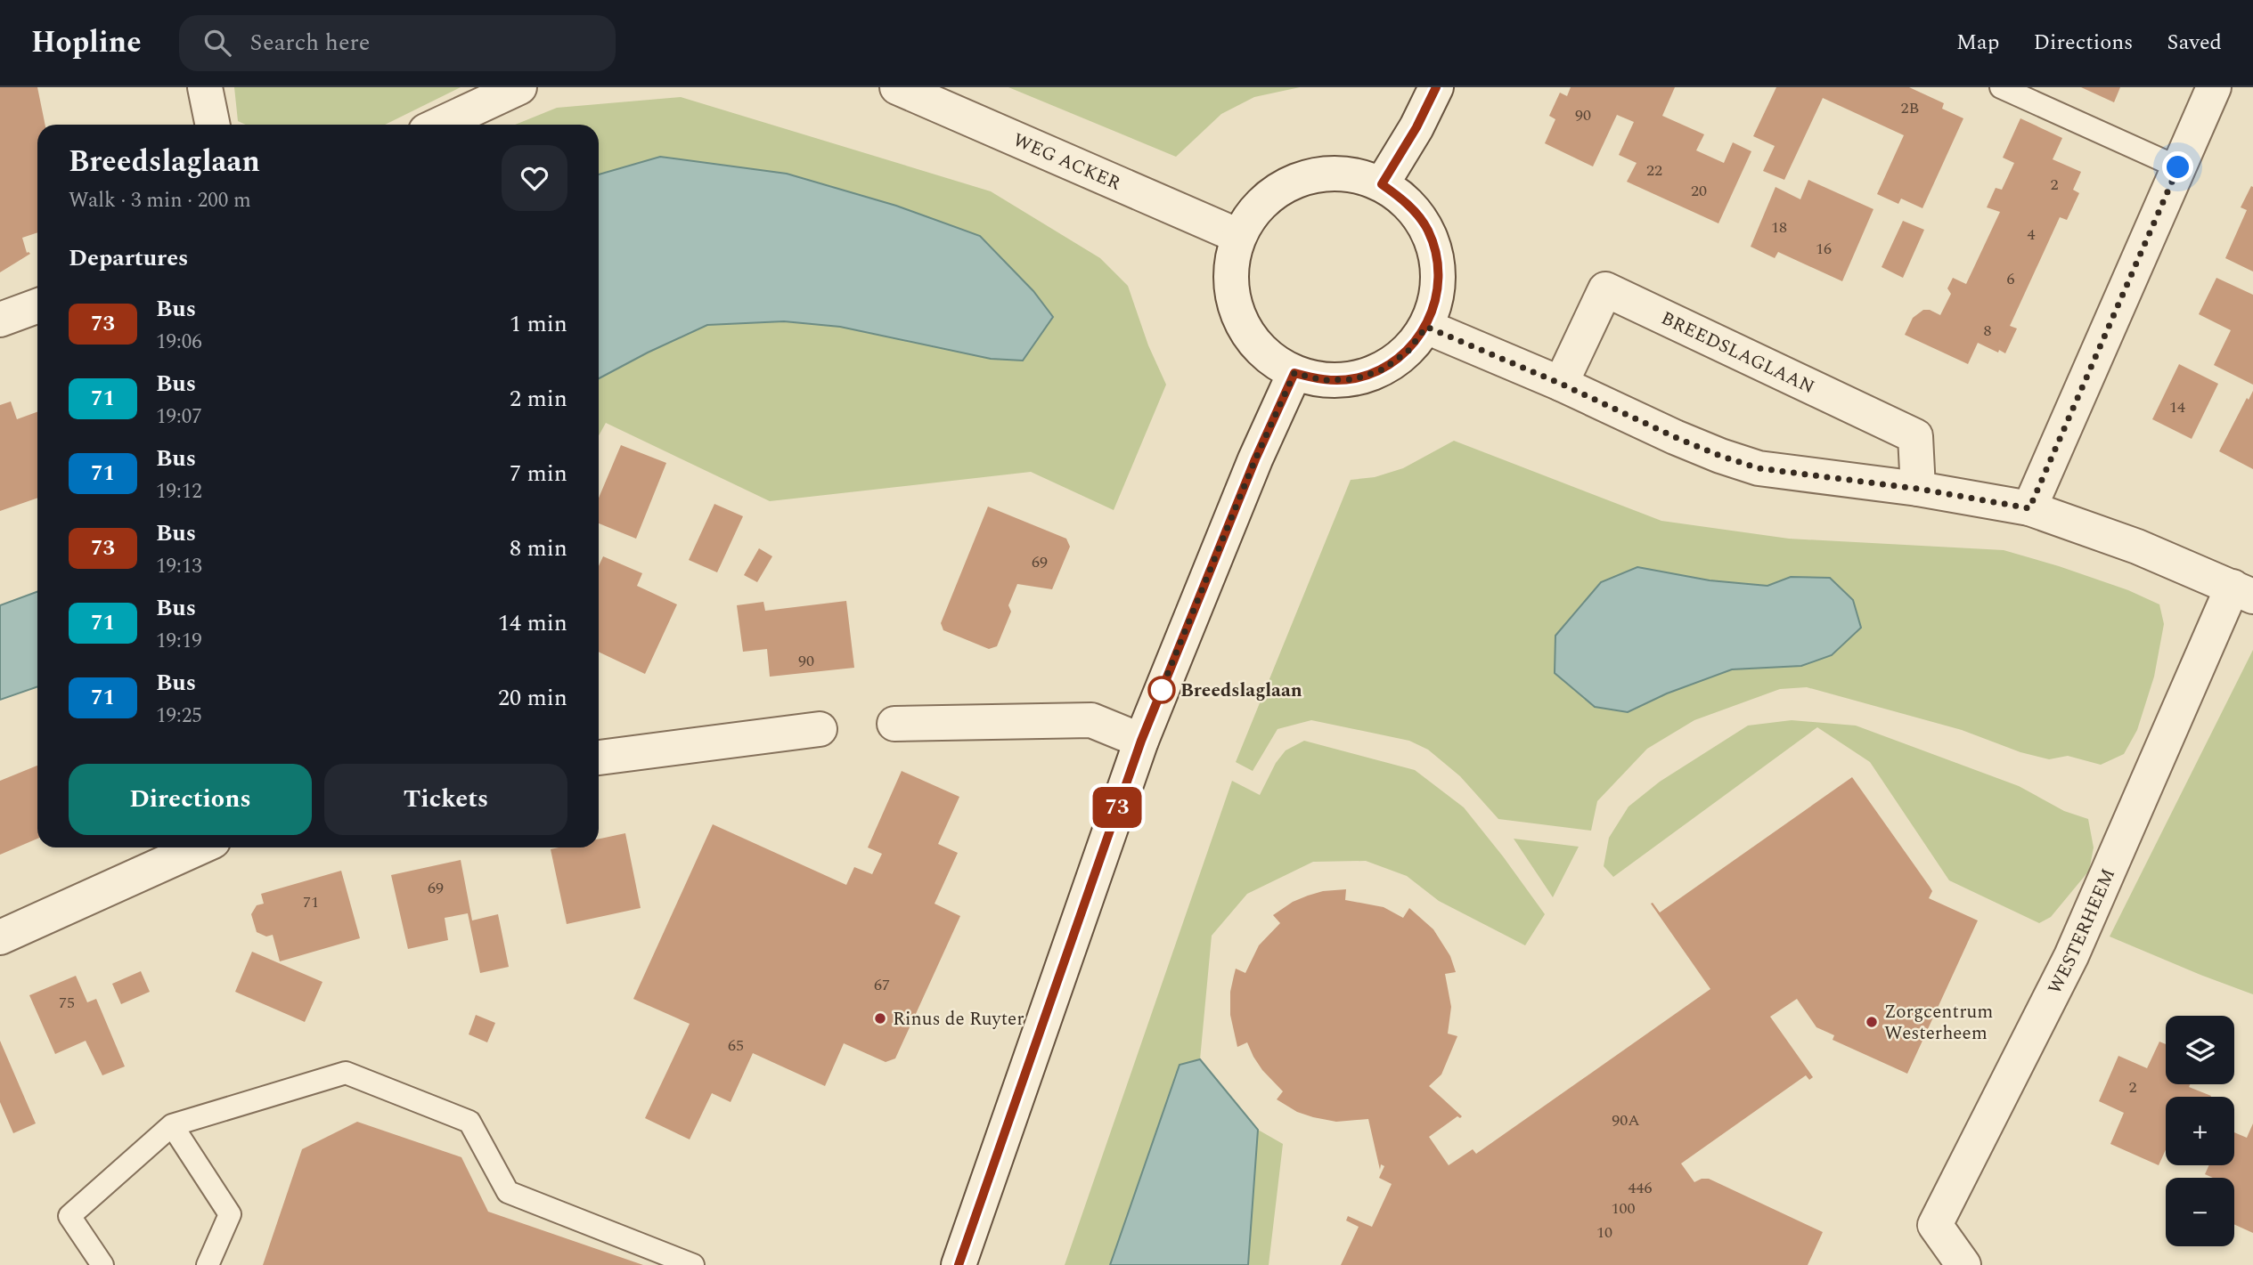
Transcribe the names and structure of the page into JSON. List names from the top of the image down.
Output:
{
  "streets": {
    "street": ["WEG ACKER", "BREEDSLAGLAAN", "WESTERHEEM"]
  },
  "places": ["Breedslaglaan", "Rinus de Ruyter", "Zorgcentrum Westerheem"],
  "lines": ["bus line 73"],
  "house_numbers": [
    "2B",
    "90",
    "22",
    "2",
    "20",
    "18",
    "4",
    "16",
    "6",
    "8",
    "14",
    "69",
    "90",
    "69",
    "71",
    "67",
    "75",
    "65",
    "2",
    "90A",
    "446",
    "100",
    "10"
  ],
  "page": {
    "header": "Hopline",
    "search": "Search here",
    "nav": ["Map", "Directions", "Saved"],
    "on_map": "73",
    "heading": [
      ["Breedslaglaan", "Walk · 3 min · 200 m"],
      "Departures"
    ],
    "list": [
      {
        "mark": "73",
        "name": "Bus",
        "note": "19:06",
        "value": "1 min"
      },
      {
        "mark": "71",
        "name": "Bus",
        "note": "19:07",
        "value": "2 min"
      },
      {
        "mark": "71",
        "name": "Bus",
        "note": "19:12",
        "value": "7 min"
      },
      {
        "mark": "73",
        "name": "Bus",
        "note": "19:13",
        "value": "8 min"
      },
      {
        "mark": "71",
        "name": "Bus",
        "note": "19:19",
        "value": "14 min"
      },
      {
        "mark": "71",
        "name": "Bus",
        "note": "19:25",
        "value": "20 min"
      }
    ],
    "buttons": ["Directions", "Tickets"],
    "map_buttons": ["+", "−"]
  }
}
